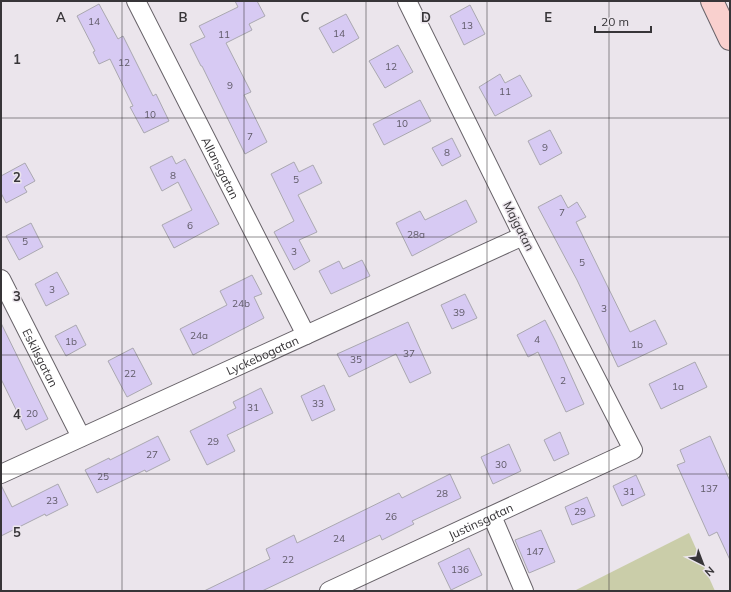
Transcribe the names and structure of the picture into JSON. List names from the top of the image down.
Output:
{
  "streets": {
    "street": [
      "Allansgatan",
      "Majgatan",
      "Lyckebogatan",
      "Eskilsgatan",
      "Justinsgatan"
    ]
  },
  "crossings": [
    ["Allansgatan", "Lyckebogatan"],
    ["Majgatan", "Lyckebogatan"],
    ["Majgatan", "Justinsgatan"],
    ["Lyckebogatan", "Eskilsgatan"]
  ],
  "house_numbers": [
    "14",
    "13",
    "14",
    "11",
    "12",
    "12",
    "9",
    "11",
    "10",
    "10",
    "7",
    "9",
    "8",
    "8",
    "5",
    "7",
    "6",
    "28a",
    "5",
    "3",
    "5",
    "3",
    "24b",
    "3",
    "39",
    "24a",
    "4",
    "1b",
    "1b",
    "37",
    "35",
    "22",
    "2",
    "1a",
    "33",
    "31",
    "20",
    "29",
    "27",
    "30",
    "25",
    "137",
    "31",
    "28",
    "23",
    "29",
    "26",
    "24",
    "147",
    "22",
    "136"
  ],
  "scale_bar": "20 m",
  "north": "bottom right",
  "grid": {
    "columns": [
      "A",
      "B",
      "C",
      "D",
      "E"
    ],
    "rows": [
      "1",
      "2",
      "3",
      "4",
      "5"
    ]
  }
}
